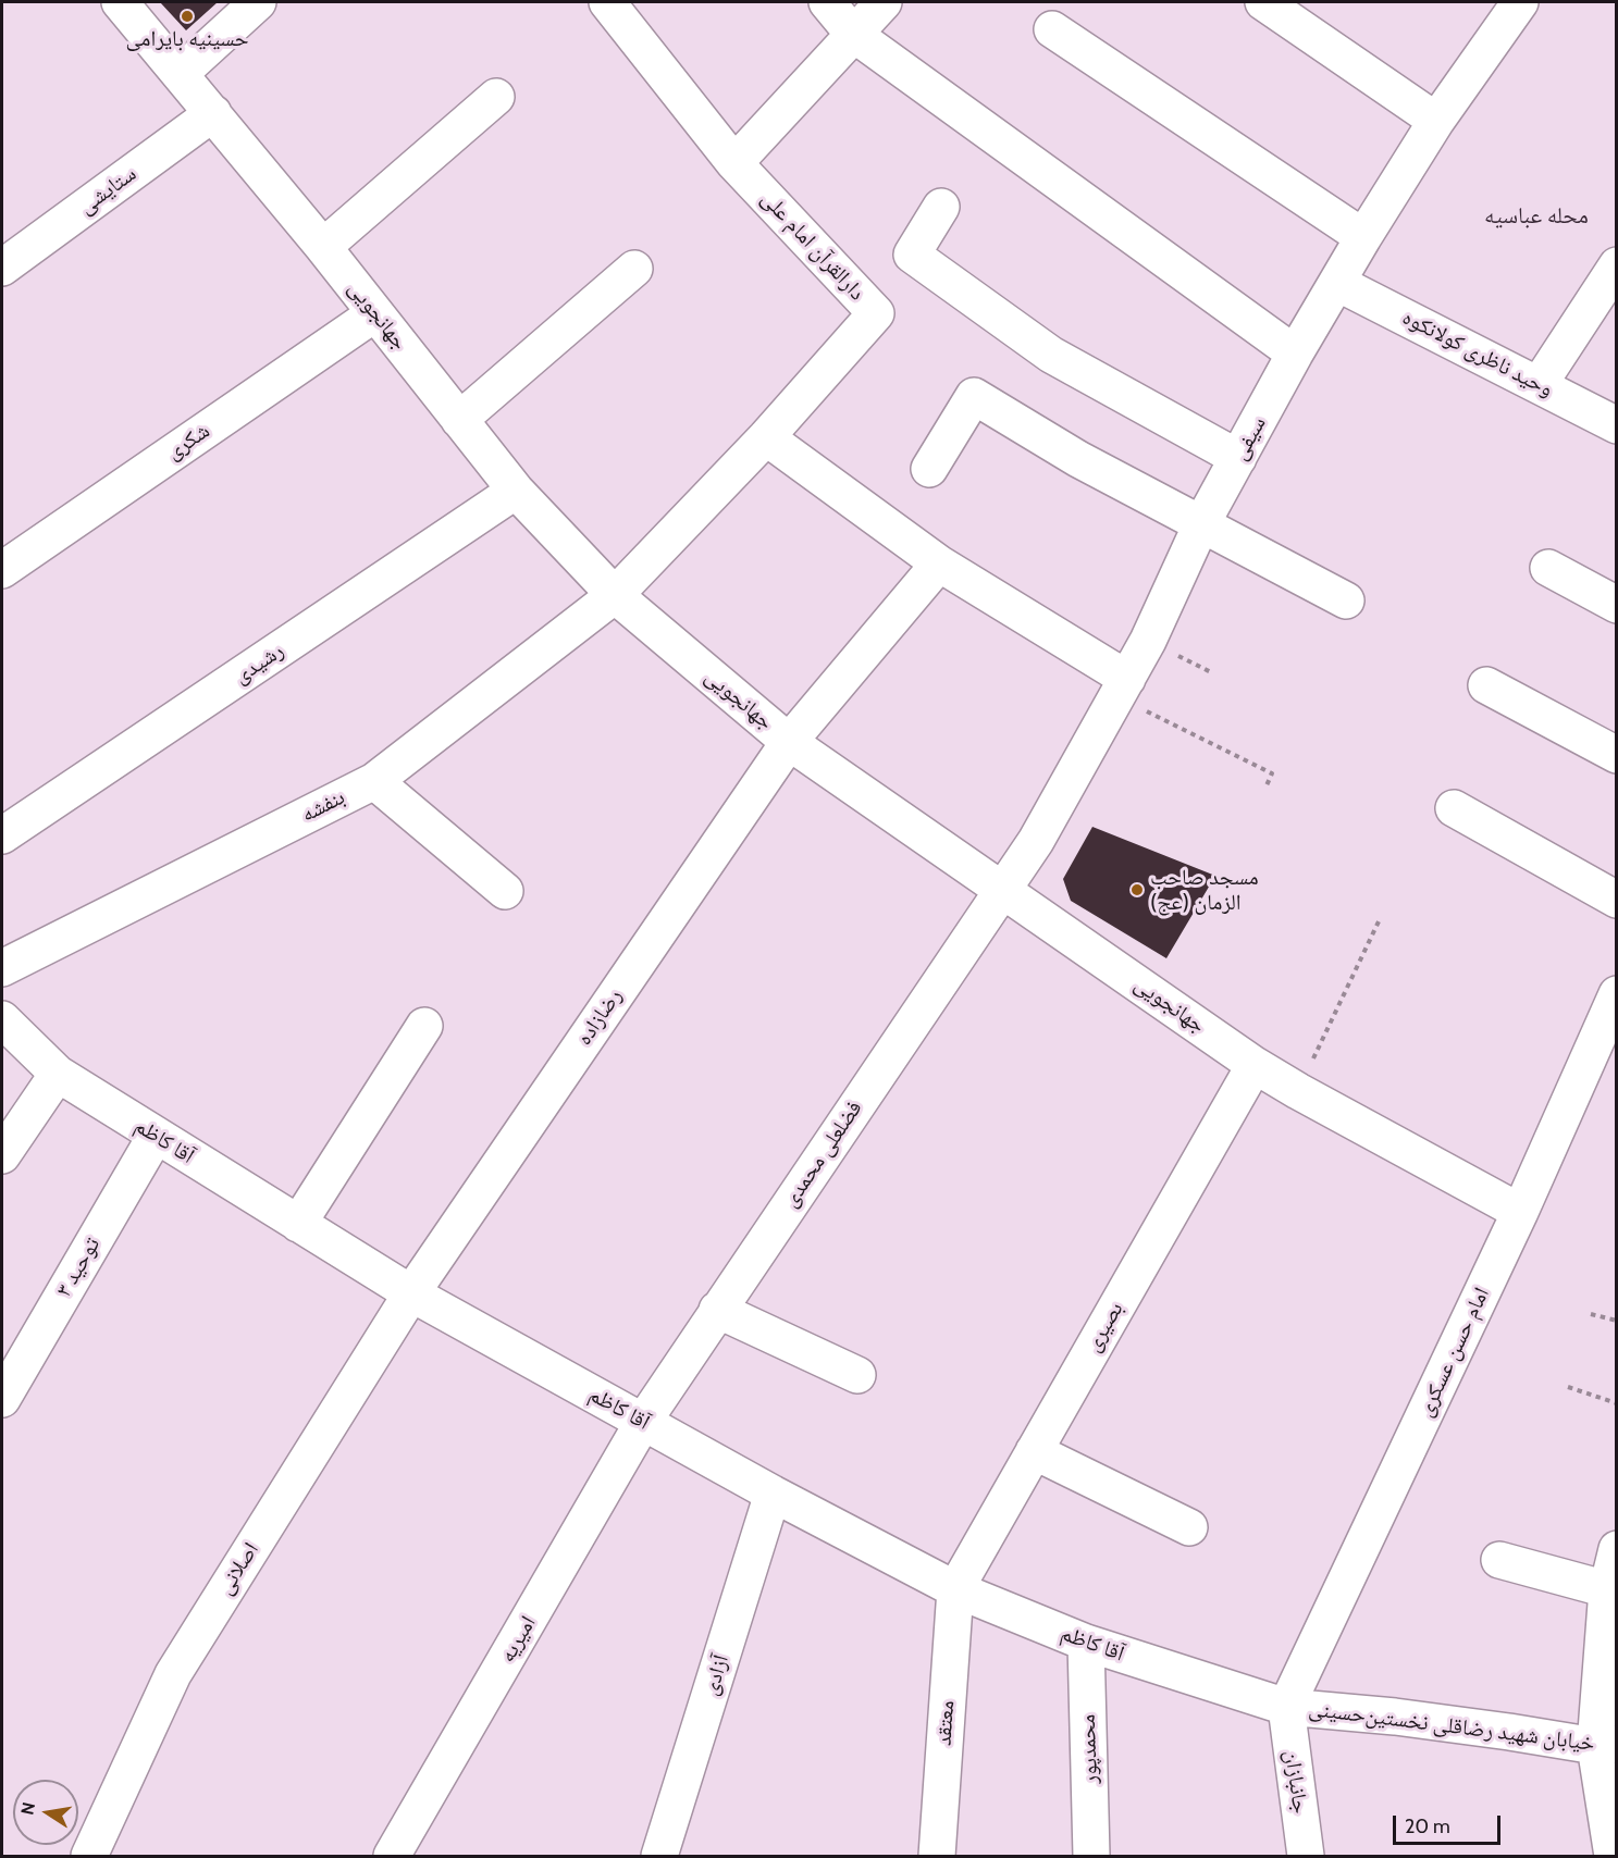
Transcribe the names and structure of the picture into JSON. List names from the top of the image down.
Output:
{
  "streets": {
    "street": [
      "ستایشی",
      "دارالقرآن امام علی",
      "جهانجویی",
      "وحید ناظری کولانکوه",
      "سیفی",
      "شکری",
      "رشیدی",
      "بنفشه",
      "رضازاده",
      "آقا کاظم",
      "فضلعلی محمدی",
      "توحید ۳",
      "بصیری",
      "امام حسن عسکری",
      "اصلانی",
      "امیریه",
      "آزادی",
      "معتقد",
      "خیابان شهید رضاقلی نخستین‌حسینی",
      "محمدپور",
      "جانبازان"
    ]
  },
  "crossings": [
    ["ستایشی", "جهانجویی"],
    ["دارالقرآن امام علی", "جهانجویی"],
    ["دارالقرآن امام علی", "بنفشه"],
    ["جهانجویی", "سیفی"],
    ["جهانجویی", "شکری"],
    ["جهانجویی", "رشیدی"],
    ["جهانجویی", "بنفشه"],
    ["جهانجویی", "رضازاده"],
    ["جهانجویی", "فضلعلی محمدی"],
    ["جهانجویی", "بصیری"],
    ["جهانجویی", "امام حسن عسکری"],
    ["وحید ناظری کولانکوه", "سیفی"],
    ["سیفی", "فضلعلی محمدی"],
    ["رضازاده", "آقا کاظم"],
    ["رضازاده", "اصلانی"],
    ["آقا کاظم", "فضلعلی محمدی"],
    ["آقا کاظم", "توحید ۳"],
    ["آقا کاظم", "بصیری"],
    ["آقا کاظم", "امام حسن عسکری"],
    ["آقا کاظم", "اصلانی"],
    ["آقا کاظم", "امیریه"],
    ["آقا کاظم", "آزادی"],
    ["آقا کاظم", "معتقد"],
    ["آقا کاظم", "خیابان شهید رضاقلی نخستین‌حسینی"],
    ["آقا کاظم", "محمدپور"],
    ["آقا کاظم", "جانبازان"],
    ["فضلعلی محمدی", "امیریه"],
    ["بصیری", "معتقد"],
    ["امام حسن عسکری", "خیابان شهید رضاقلی نخستین‌حسینی"],
    ["امام حسن عسکری", "جانبازان"],
    ["خیابان شهید رضاقلی نخستین‌حسینی", "جانبازان"]
  ],
  "districts": ["محله عباسیه"],
  "places": ["حسینیه بایرامی", "مسجد صاحب الزمان (عج)"],
  "scale_bar": "20 m",
  "north": "left"
}
